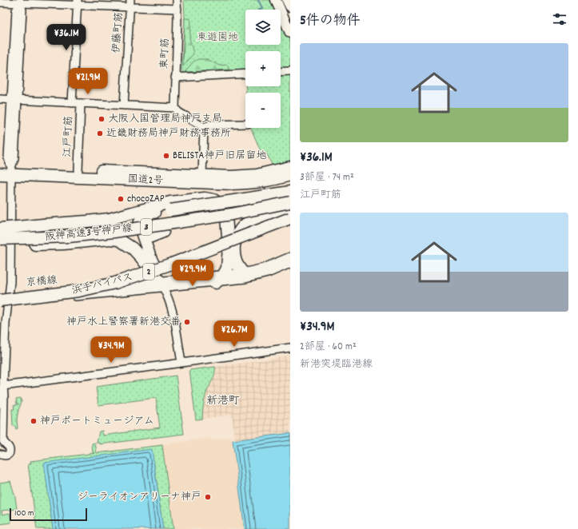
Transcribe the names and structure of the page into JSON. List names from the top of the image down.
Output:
{
  "streets": {
    "highway": [
      "国道2号",
      "3",
      "阪神高速3号神戸線",
      "2",
      "浜手バイパス"
    ],
    "street": [
      "伊藤町筋",
      "東町筋",
      "江戸町筋",
      "京橋線"
    ]
  },
  "crossings": [
    ["江戸町筋", "国道2号"],
    ["国道2号", "京橋線"],
    ["3", "京橋線"],
    ["京橋線", "浜手バイパス"]
  ],
  "districts": ["新港町"],
  "parks": ["東遊園地"],
  "places": [
    "大阪入国管理局神戸支局",
    "近畿財務局神戸財務事務所",
    "BELISTA神戸旧居留地",
    "chocoZAP",
    "神戸水上警察署新港交番",
    "神戸ポートミュージアム",
    "ジーライオンアリーナ神戸"
  ],
  "scale_bar": "100 m",
  "page": {
    "heading": "5件の物件",
    "map_buttons": ["+", "−"],
    "price": [
      "¥36.1M",
      "¥21.9M",
      "¥29.9M",
      "¥26.7M",
      "¥34.9M"
    ],
    "list": [
      {
        "name": "¥36.1M",
        "note": "3部屋 · 74 m² · 江戸町筋"
      },
      {
        "name": "¥34.9M",
        "note": "2部屋 · 60 m² · 新港突堤臨港線"
      }
    ],
    "scale": "100 m"
  }
}
